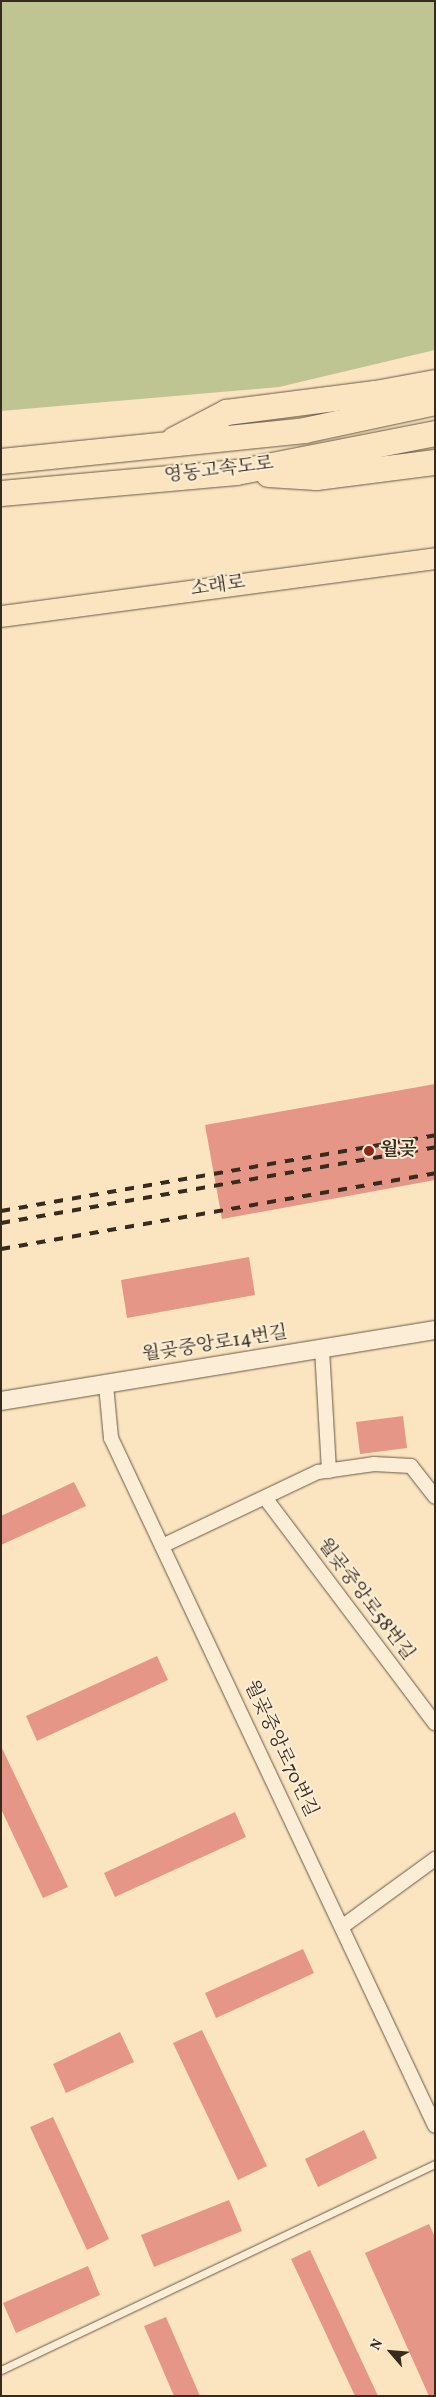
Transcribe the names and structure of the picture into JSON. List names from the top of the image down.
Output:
{
  "streets": {
    "highway": ["영동고속도로"],
    "main road": ["소래로"],
    "street": ["월곶중앙로14번길", "월곶중앙로58번길", "월곶중앙로70번길"]
  },
  "crossings": [
    ["월곶중앙로14번길", "월곶중앙로70번길"]
  ],
  "places": ["월곶"],
  "north": "top left"
}
